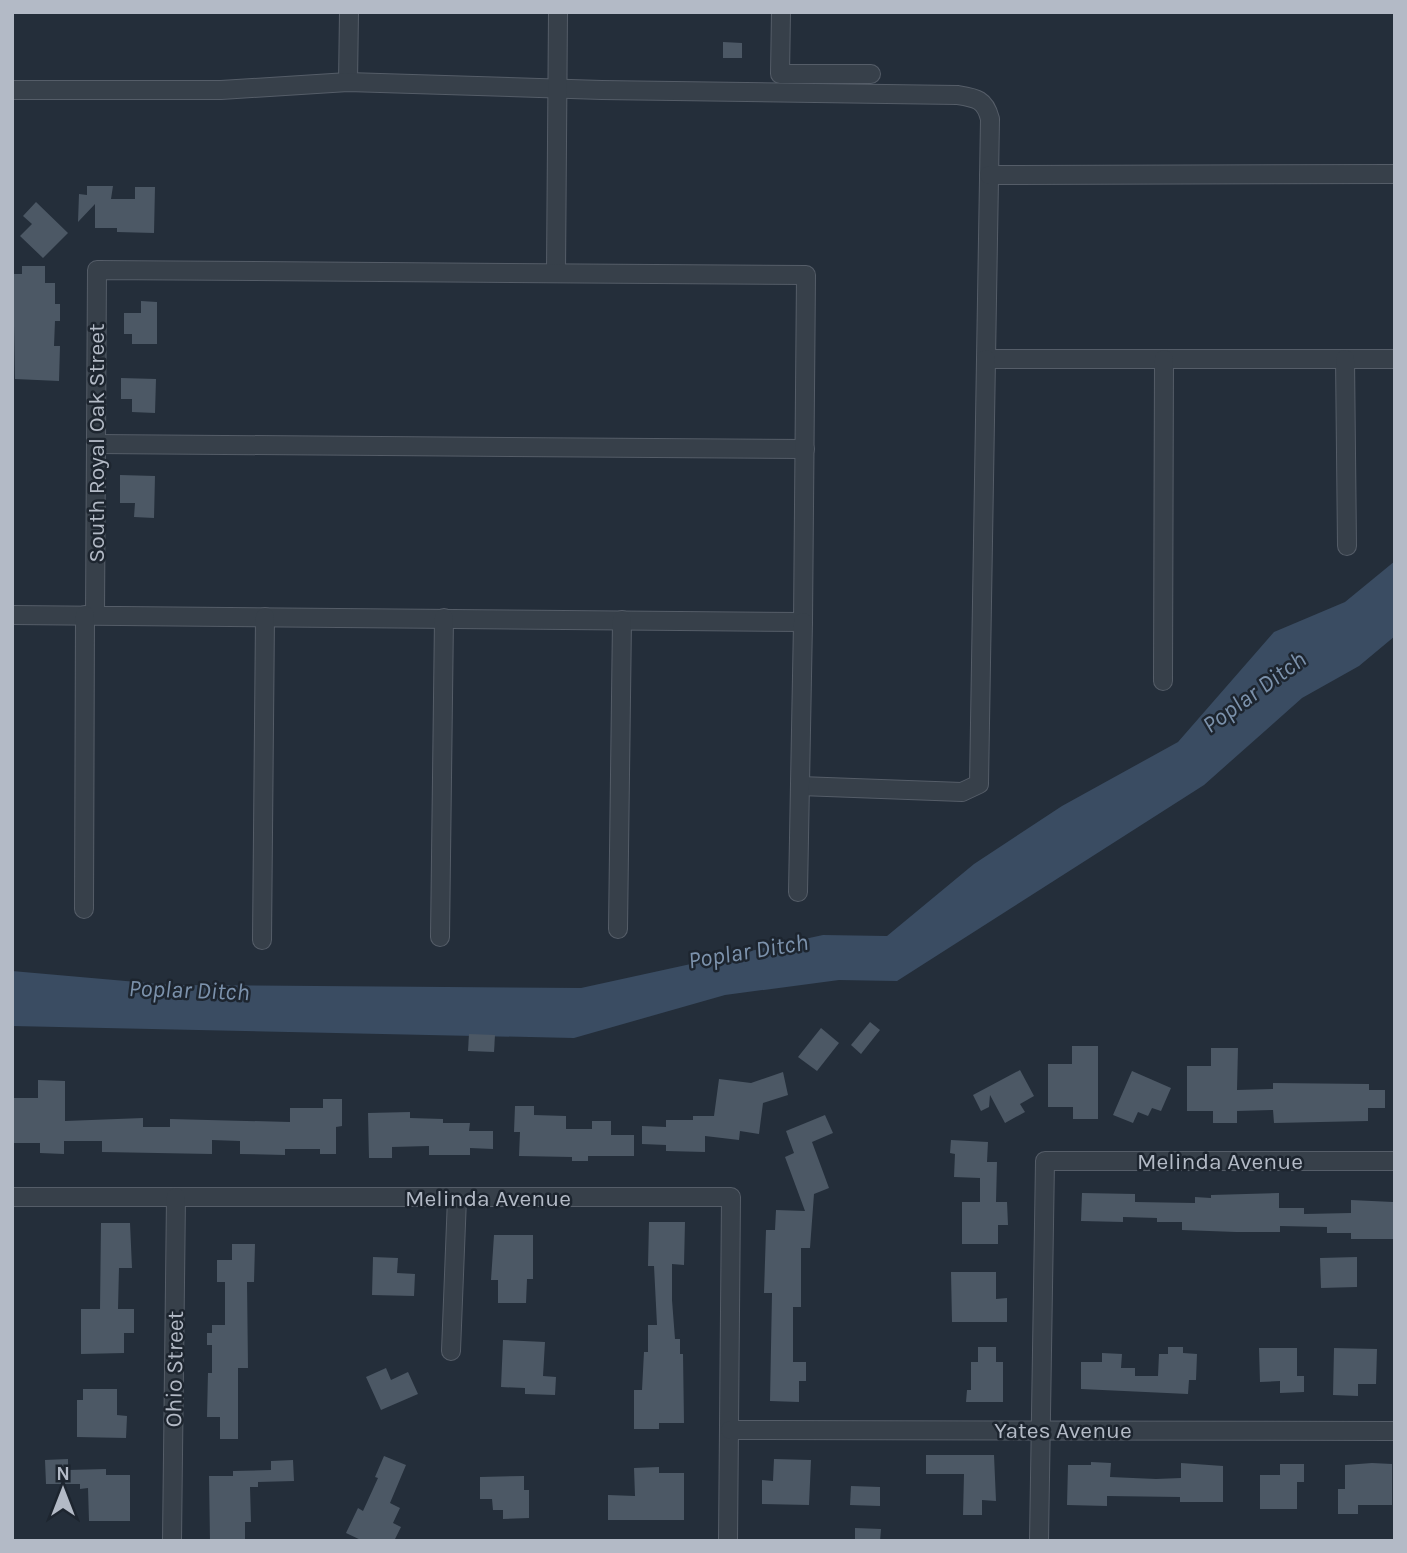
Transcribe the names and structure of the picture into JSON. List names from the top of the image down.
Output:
{
  "streets": {
    "street": [
      "South Royal Oak Street",
      "Melinda Avenue",
      "Ohio Street",
      "Yates Avenue"
    ]
  },
  "crossings": [
    ["Melinda Avenue", "Ohio Street"],
    ["Melinda Avenue", "Yates Avenue"]
  ],
  "water": ["Poplar Ditch"],
  "north": "top"
}
